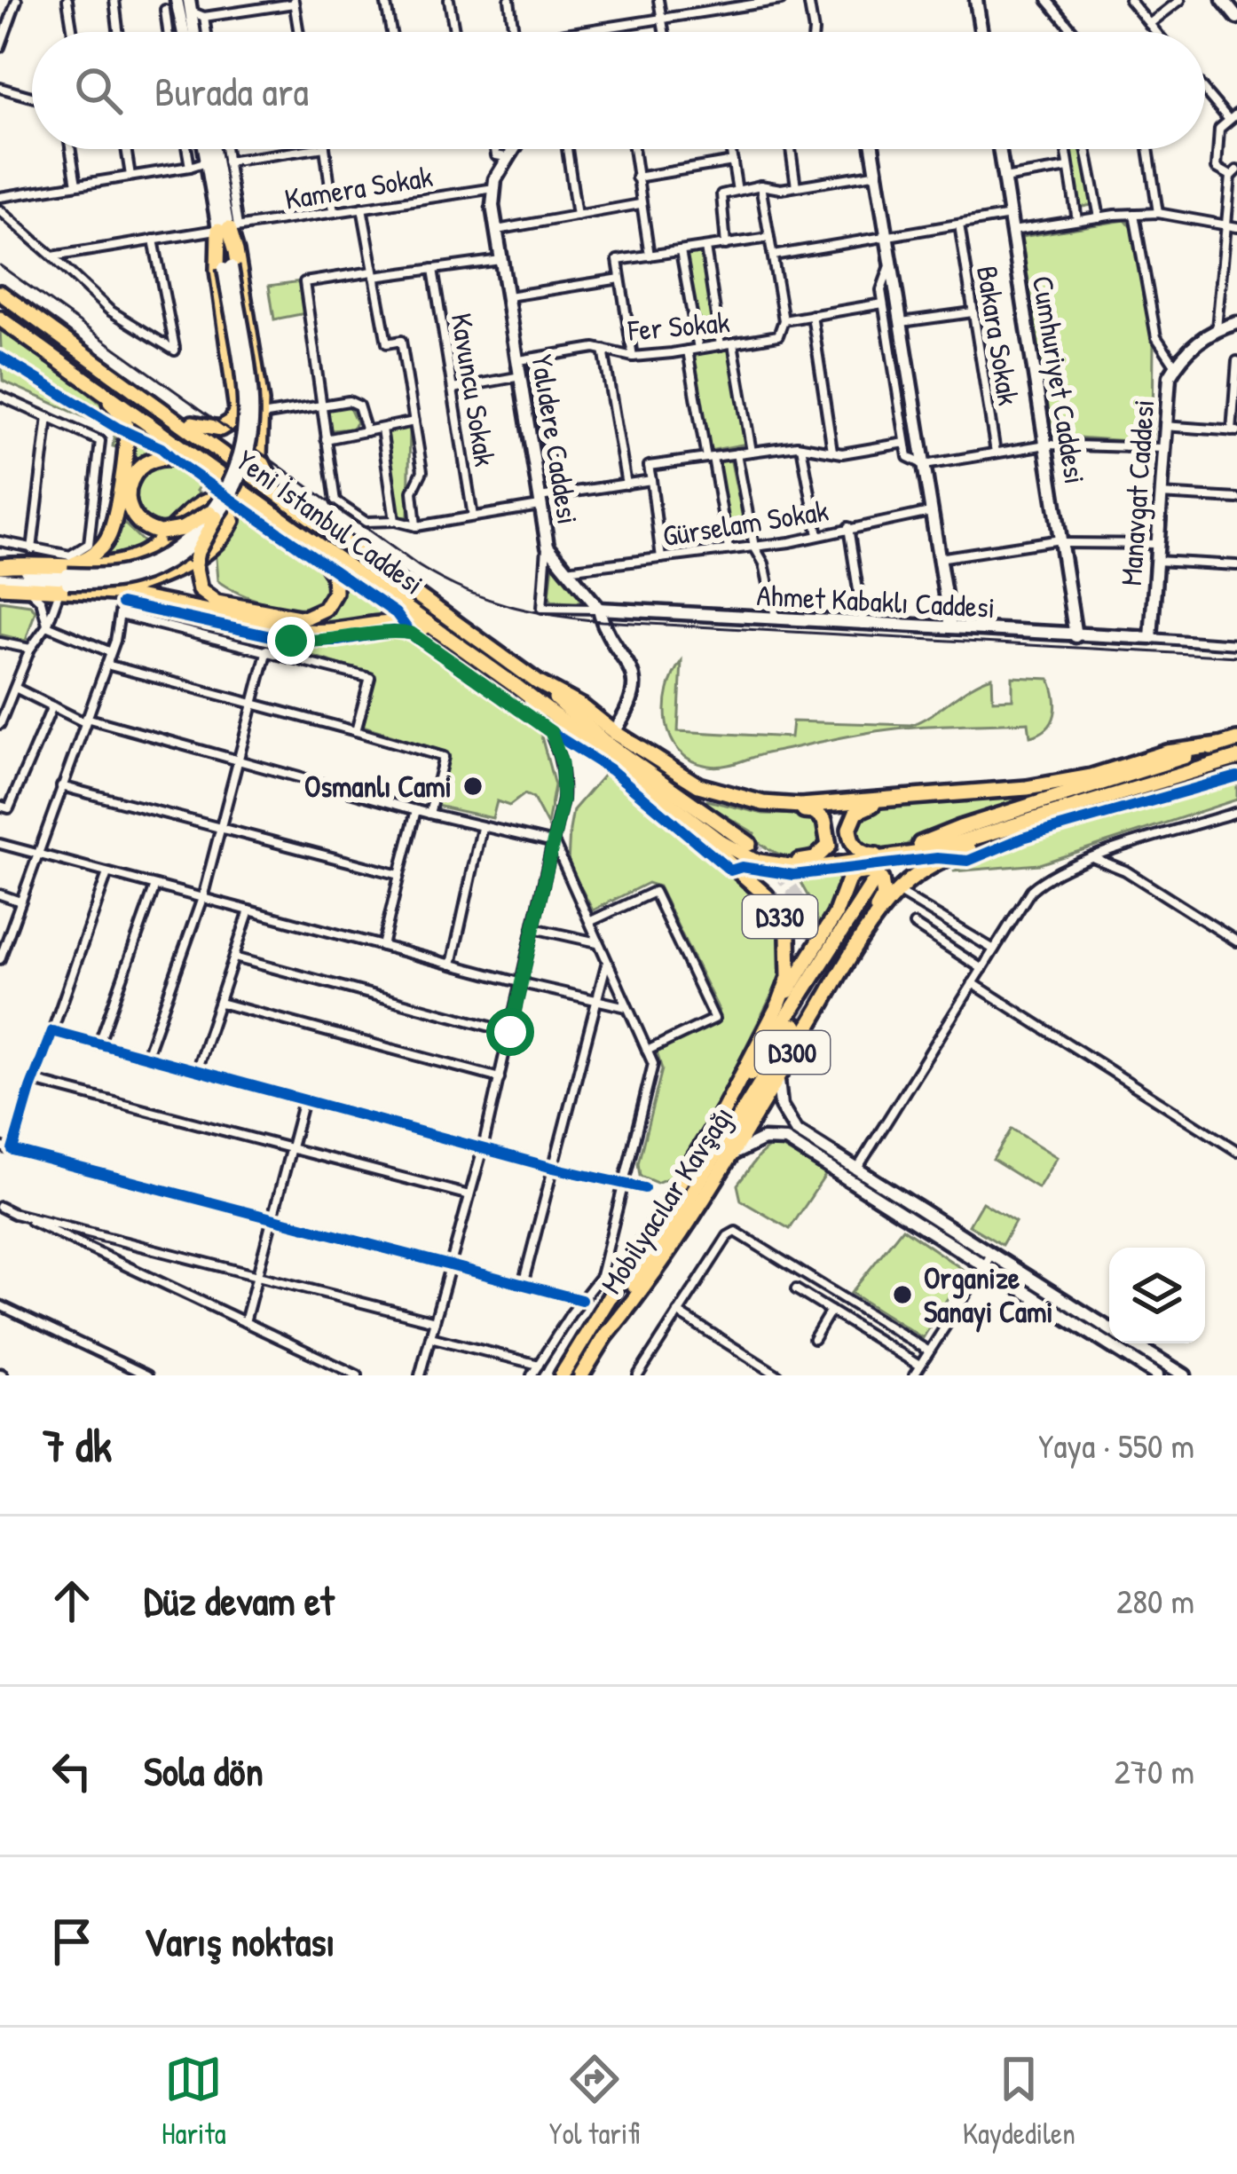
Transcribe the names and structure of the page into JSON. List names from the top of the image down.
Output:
{
  "streets": {
    "highway": [
      "Yeni İstanbul Caddesi",
      "D330",
      "D300",
      "Mobilyacılar Kavşağı"
    ],
    "street": [
      "Kamera Sokak",
      "Fer Sokak",
      "Bakara Sokak",
      "Cumhuriyet Caddesi",
      "Kavuncu Sokak",
      "Yalıdere Caddesi",
      "Manavgat Caddesi",
      "Gürselam Sokak",
      "Ahmet Kabaklı Caddesi"
    ]
  },
  "crossings": [
    ["Kamera Sokak", "Yalıdere Caddesi"],
    ["Fer Sokak", "Yalıdere Caddesi"],
    ["Cumhuriyet Caddesi", "Ahmet Kabaklı Caddesi"],
    ["Yalıdere Caddesi", "Gürselam Sokak"],
    ["Yalıdere Caddesi", "Ahmet Kabaklı Caddesi"],
    ["Manavgat Caddesi", "Ahmet Kabaklı Caddesi"],
    ["Yeni İstanbul Caddesi", "Mobilyacılar Kavşağı"],
    ["D330", "Mobilyacılar Kavşağı"],
    ["D300", "Mobilyacılar Kavşağı"]
  ],
  "places": ["Osmanlı Cami", "Organize Sanayi Cami"],
  "page": {
    "search": "Burada ara",
    "heading": ["7 dk", "Yaya · 550 m"],
    "list": [
      ["Düz devam et", "280 m"],
      ["Sola dön", "270 m"],
      "Varış noktası"
    ],
    "nav": ["Harita", "Yol tarifi", "Kaydedilen"]
  }
}
